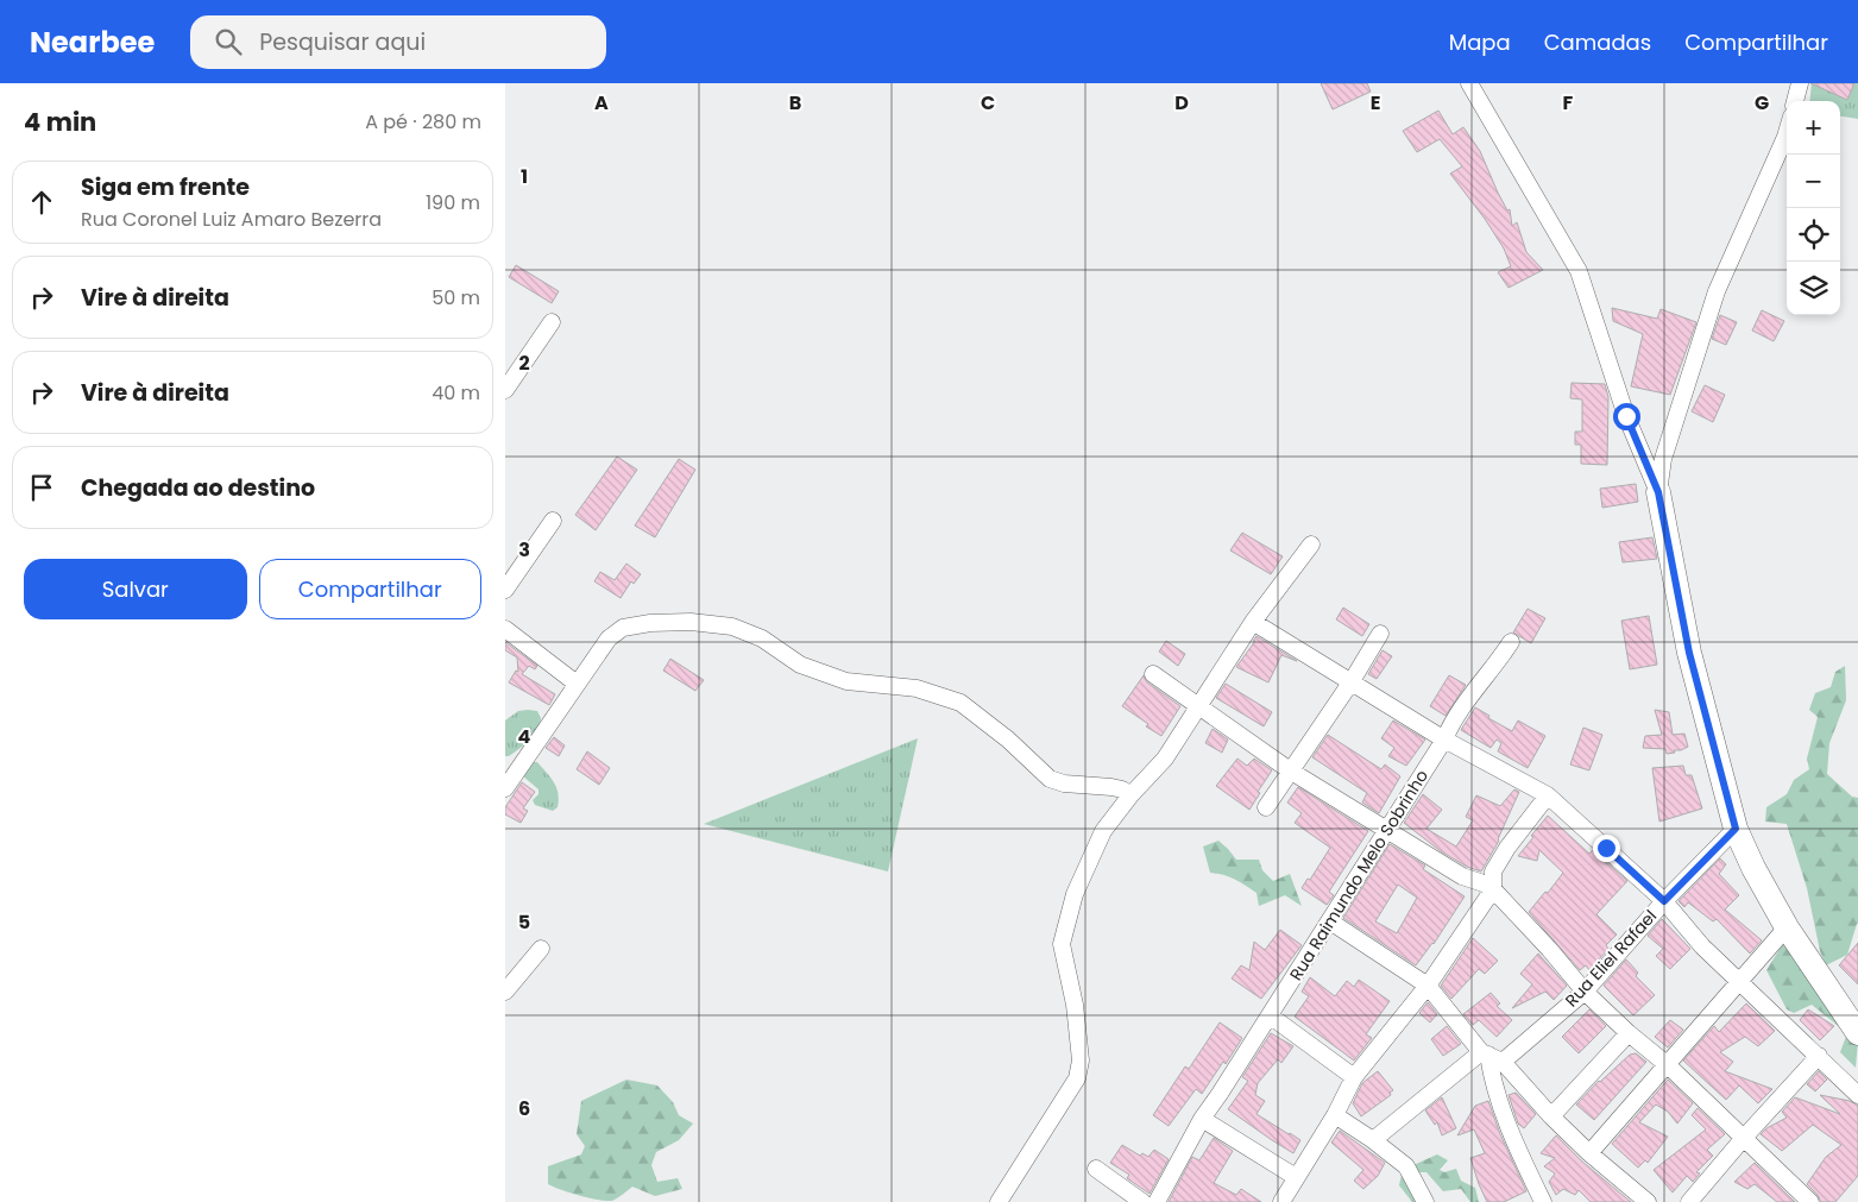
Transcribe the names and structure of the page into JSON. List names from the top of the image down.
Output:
{
  "streets": {
    "street": ["Rua Raimundo Melo Sobrinho", "Rua Eliel Rafael"]
  },
  "page": {
    "header": "Nearbee",
    "search": "Pesquisar aqui",
    "nav": ["Mapa", "Camadas", "Compartilhar"],
    "heading": ["4 min", "A pé · 280 m"],
    "map_buttons": ["+", "−"],
    "list": [
      ["Siga em frente", "Rua Coronel Luiz Amaro Bezerra", "190 m"],
      ["Vire à direita", "50 m"],
      ["Vire à direita", "40 m"],
      "Chegada ao destino"
    ],
    "buttons": ["Salvar", "Compartilhar"]
  },
  "grid": {
    "columns": [
      "A",
      "B",
      "C",
      "D",
      "E",
      "F",
      "G"
    ],
    "rows": [
      "1",
      "2",
      "3",
      "4",
      "5",
      "6"
    ]
  }
}
